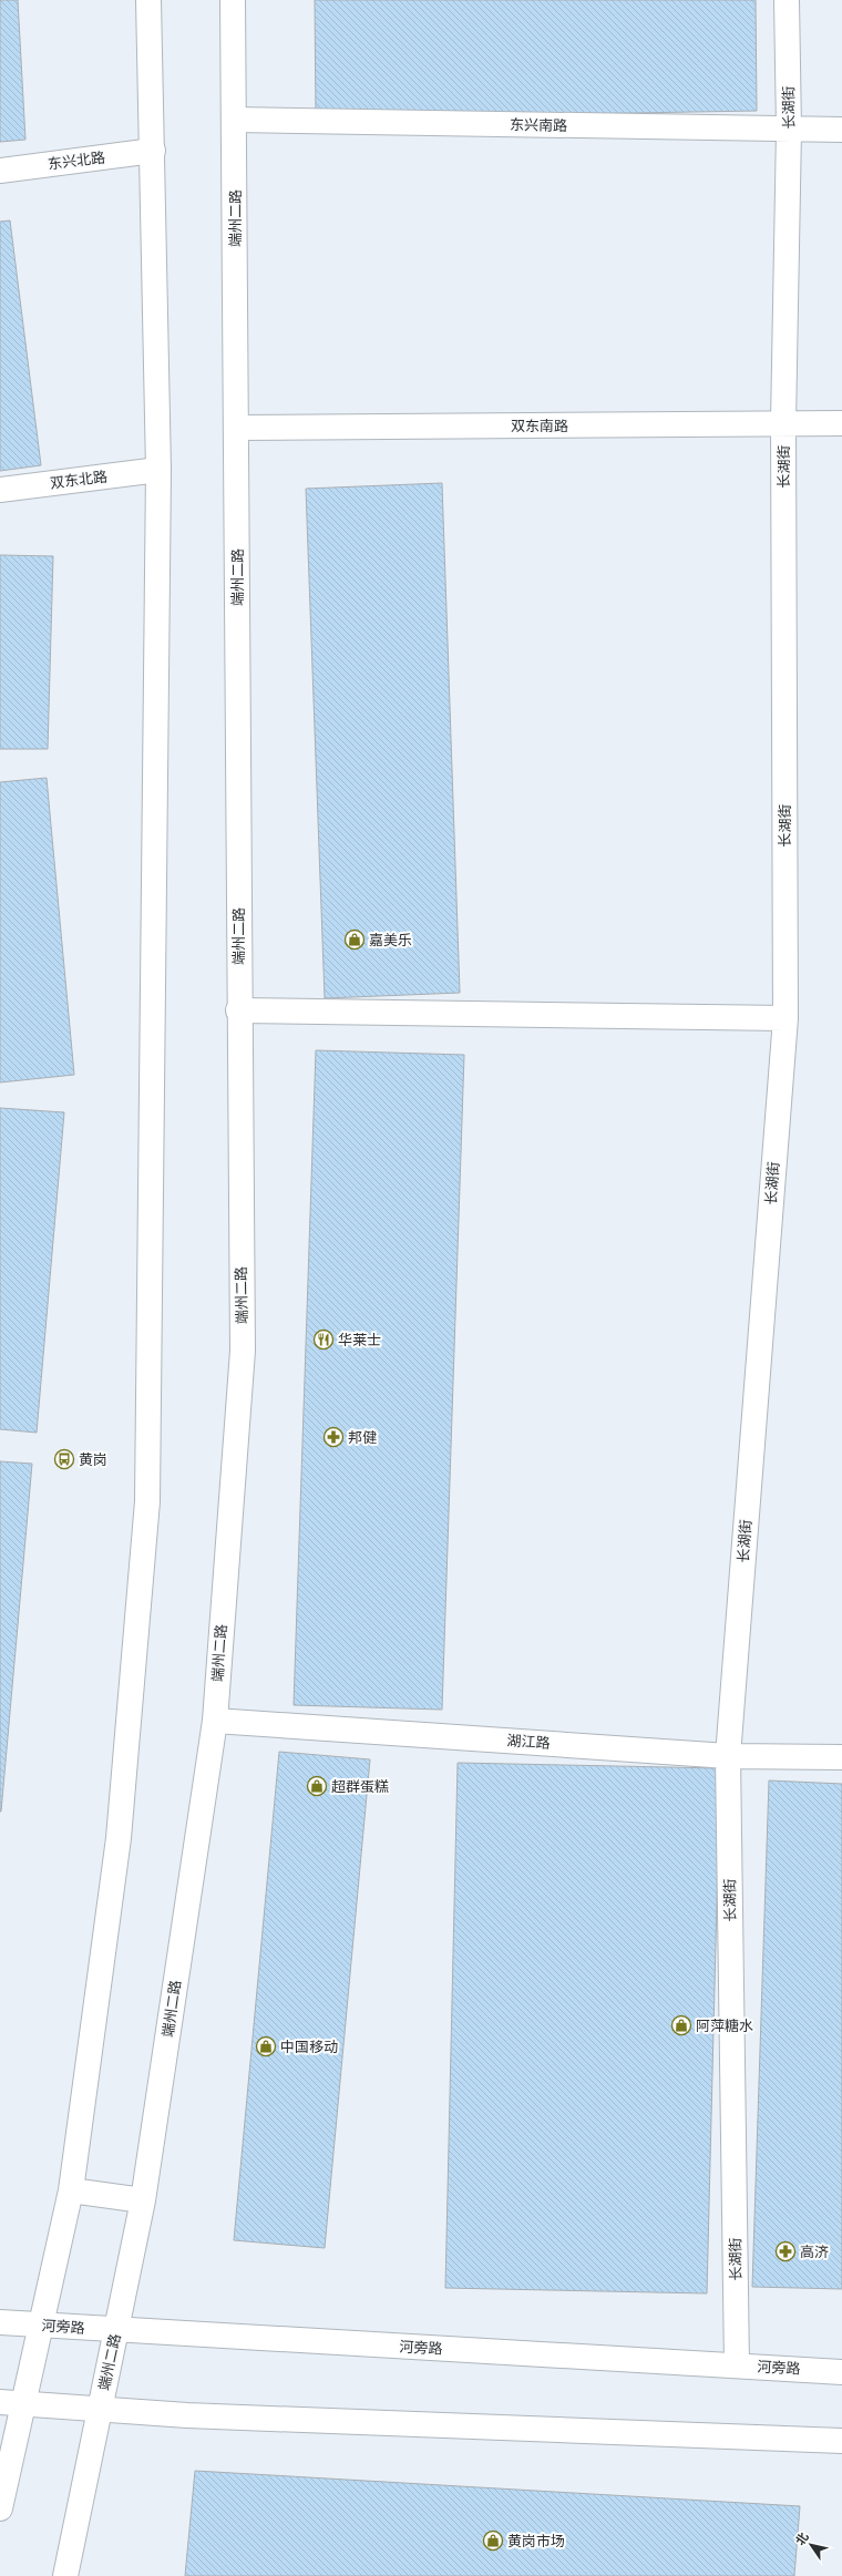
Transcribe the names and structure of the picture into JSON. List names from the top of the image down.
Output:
{
  "streets": {
    "street": [
      "长湖街",
      "东兴南路",
      "东兴北路",
      "端州二路",
      "双东南路",
      "双东北路",
      "湖江路",
      "河旁路"
    ]
  },
  "crossings": [
    ["长湖街", "东兴南路"],
    ["长湖街", "双东南路"],
    ["长湖街", "湖江路"],
    ["长湖街", "河旁路"],
    ["东兴南路", "端州二路"],
    ["端州二路", "双东南路"],
    ["端州二路", "湖江路"],
    ["端州二路", "河旁路"]
  ],
  "places": {
    "shop": [
      "嘉美乐",
      "超群蛋糕",
      "阿萍糖水",
      "中国移动",
      "黄岗市场"
    ],
    "restaurant": ["华莱士"],
    "pharmacy": ["邦健", "高济"],
    "bus stop": ["黄岗"]
  },
  "north": "top left"
}
